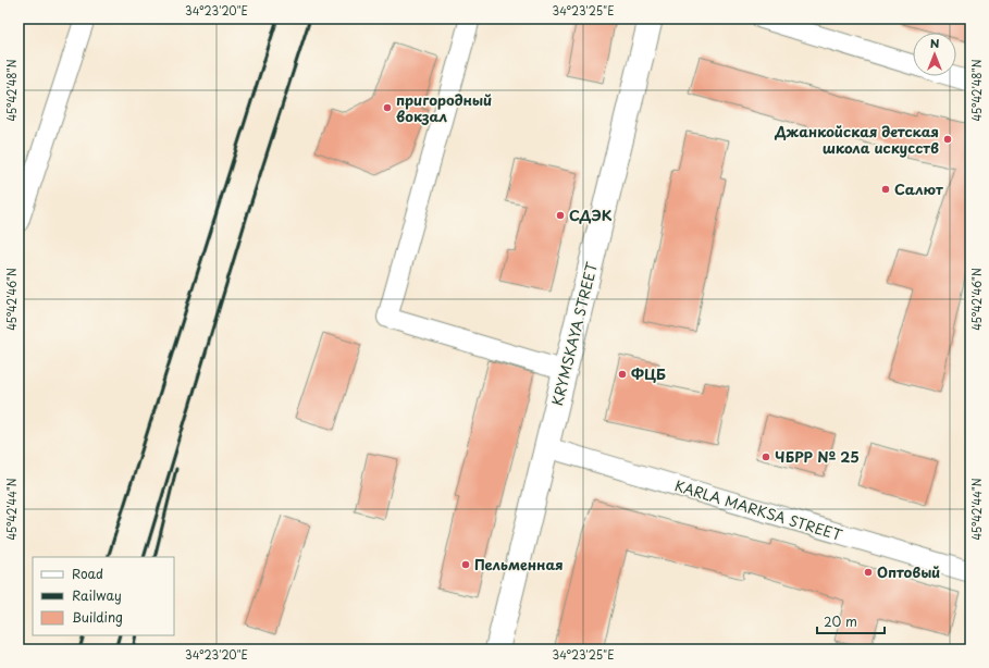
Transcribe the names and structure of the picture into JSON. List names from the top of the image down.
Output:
{
  "streets": {
    "main road": ["KRYMSKAYA STREET"],
    "street": ["KARLA MARKSA STREET"]
  },
  "crossings": [
    ["KRYMSKAYA STREET", "KARLA MARKSA STREET"]
  ],
  "places": [
    "пригородный вокзал",
    "Джанкойская детская школа искусств",
    "Салют",
    "СДЭК",
    "ФЦБ",
    "ЧБРР № 25",
    "Пельменная",
    "Оптовый"
  ],
  "legend": ["Road", "Railway", "Building"],
  "scale_bar": "20 m",
  "north": "top",
  "coordinates": [
    "34°23'20\"E",
    "34°23'25\"E",
    "45°42'48\"N",
    "45°42'46\"N",
    "45°42'44\"N"
  ]
}
